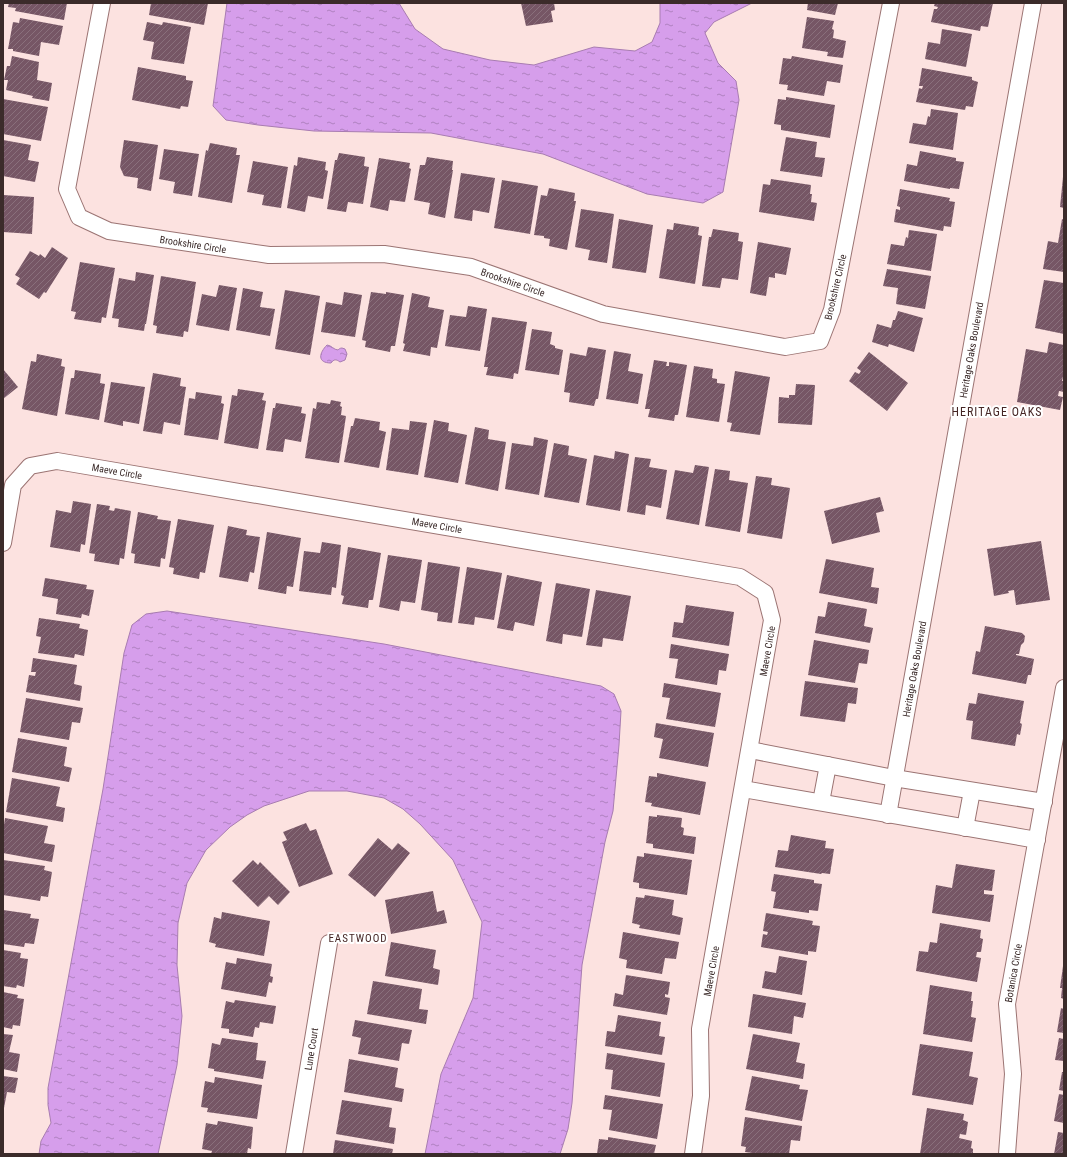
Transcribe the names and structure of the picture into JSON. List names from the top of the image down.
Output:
{
  "streets": {
    "street": [
      "Brookshire Circle",
      "Heritage Oaks Boulevard",
      "Maeve Circle",
      "Botanica Circle",
      "Lune Court"
    ]
  },
  "districts": ["HERITAGE OAKS", "EASTWOOD"]
}
